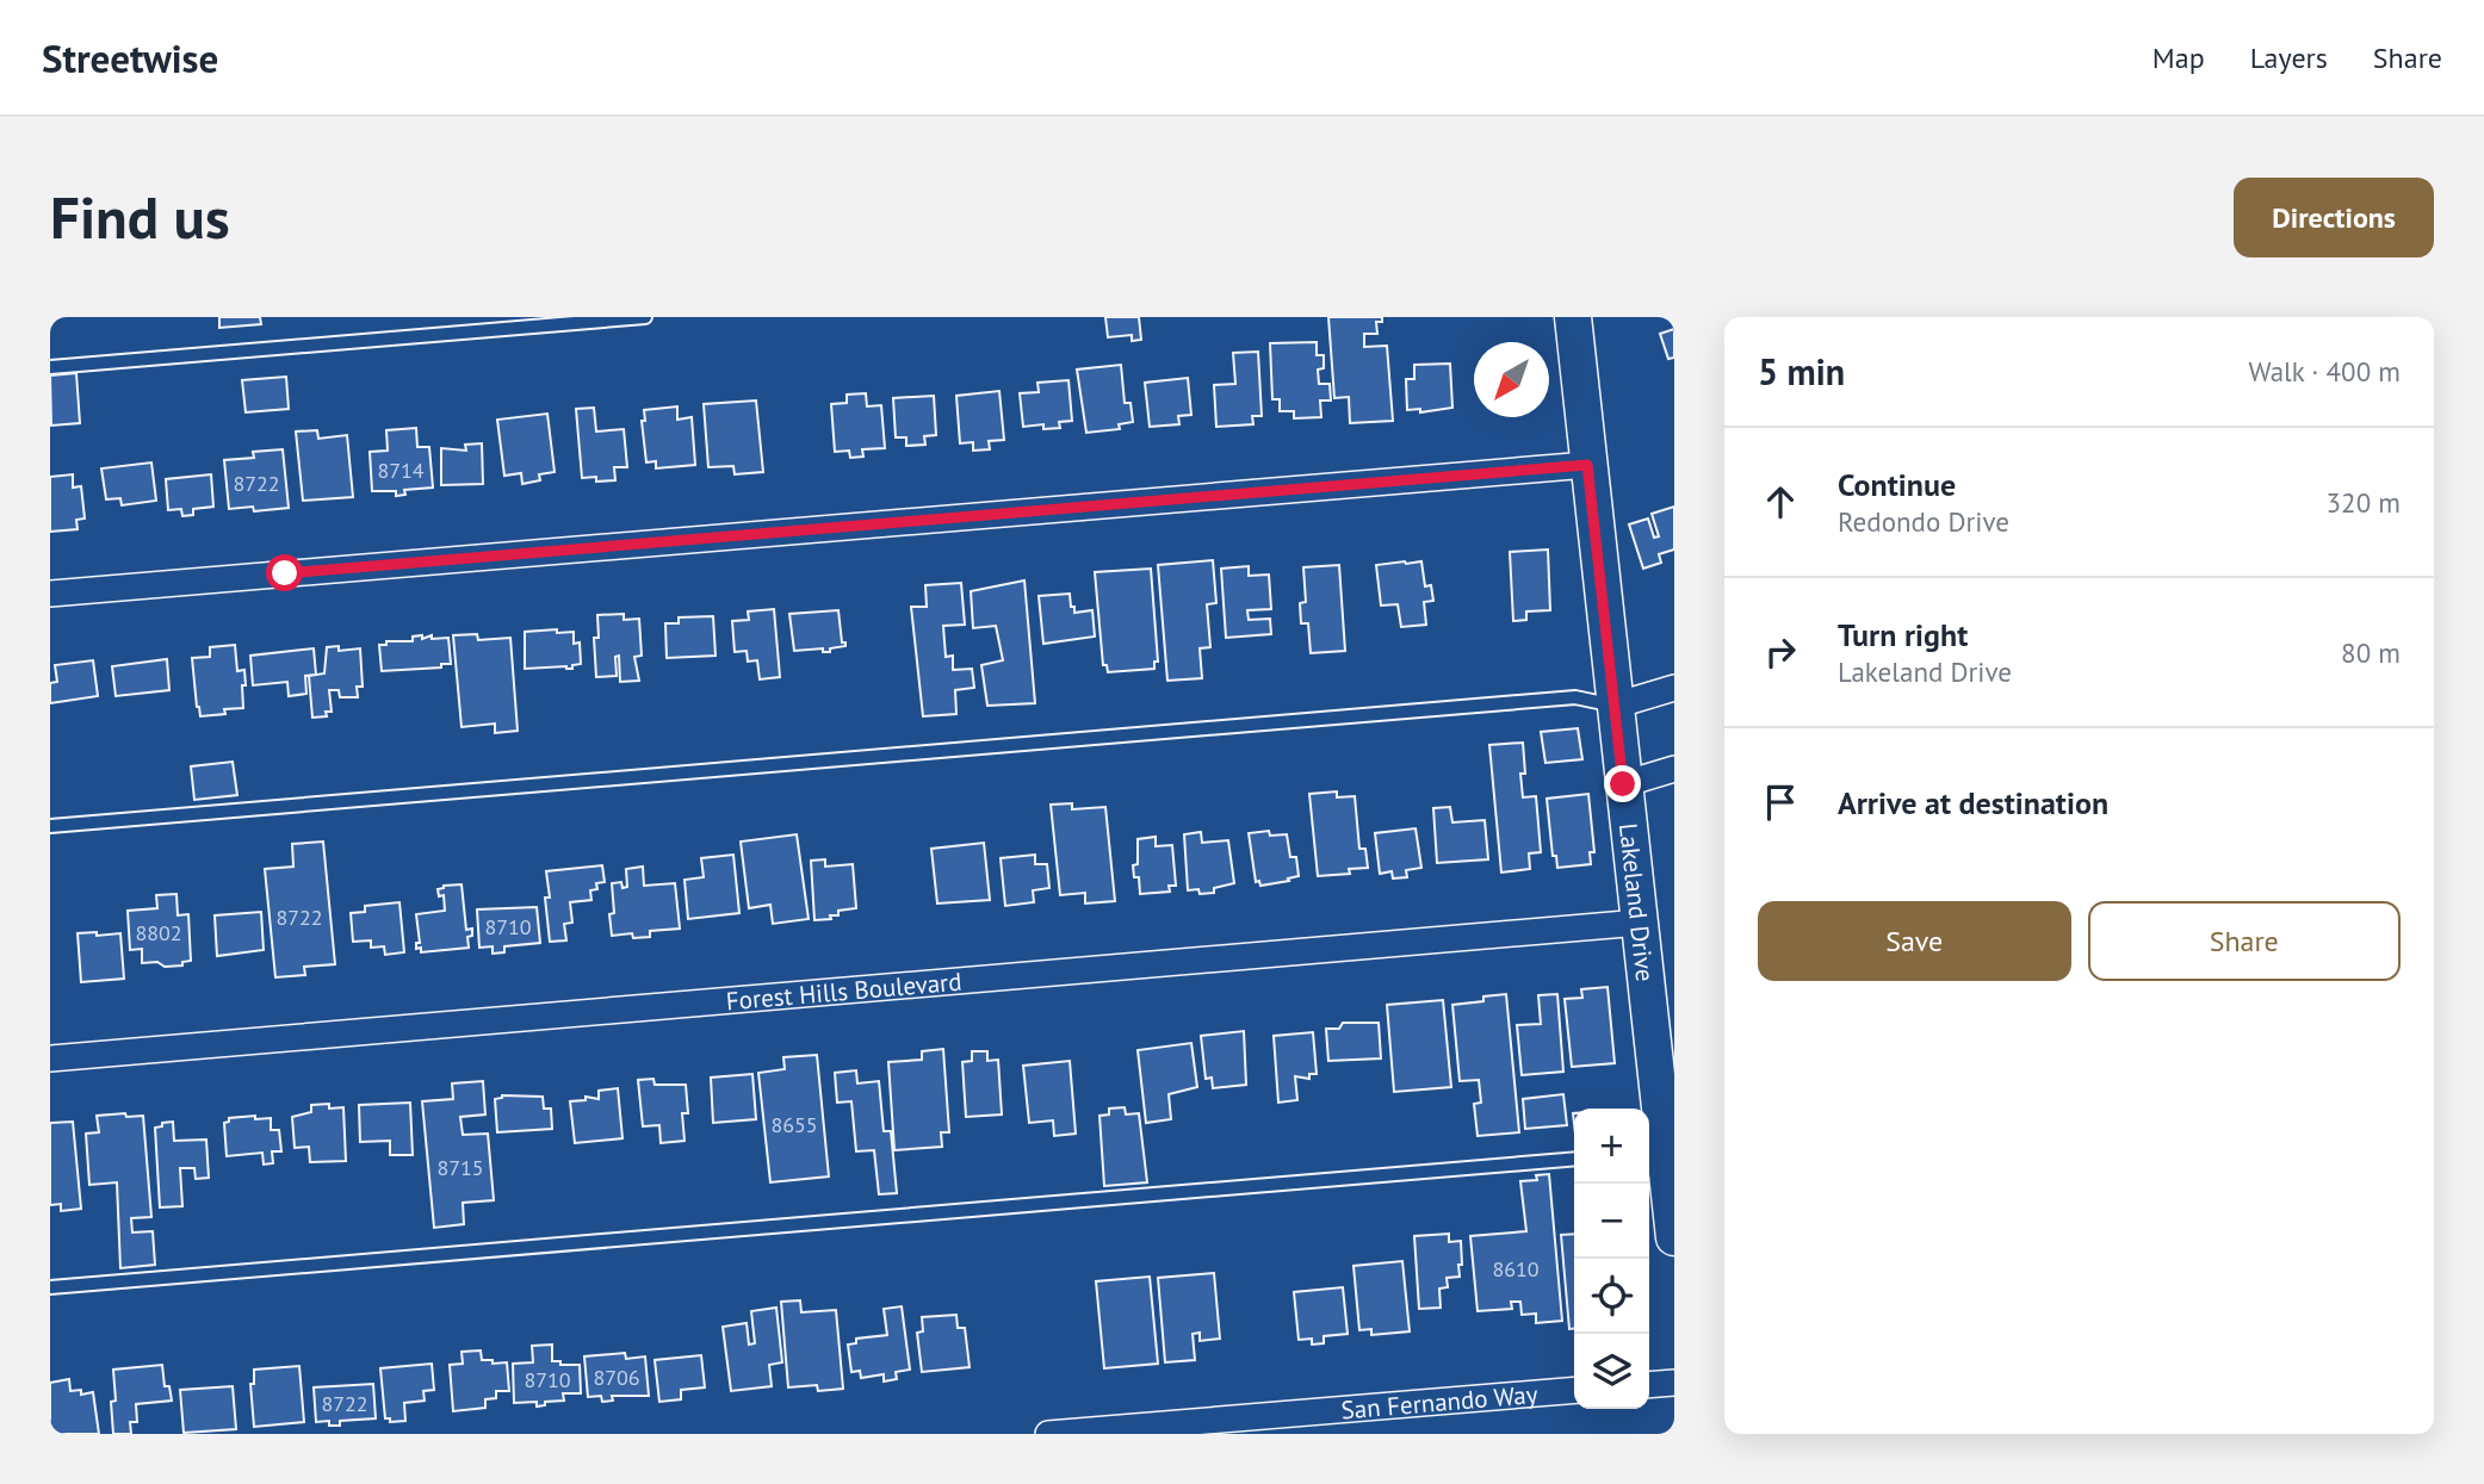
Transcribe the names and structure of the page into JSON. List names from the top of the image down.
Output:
{
  "streets": {
    "street": ["Lakeland Drive", "Forest Hills Boulevard", "San Fernando Way"]
  },
  "crossings": [
    ["Lakeland Drive", "Forest Hills Boulevard"]
  ],
  "house_numbers": [
    "8714",
    "8722",
    "8722",
    "8710",
    "8802",
    "8655",
    "8715",
    "8610",
    "8706",
    "8710",
    "8722"
  ],
  "north": "bottom left",
  "page": {
    "header": "Streetwise",
    "nav": ["Map", "Layers", "Share"],
    "buttons": [
      "Directions",
      ["Save", "Share"]
    ],
    "title": "Find us",
    "heading": ["5 min", "Walk · 400 m"],
    "list": [
      ["Continue", "Redondo Drive", "320 m"],
      ["Turn right", "Lakeland Drive", "80 m"],
      "Arrive at destination"
    ],
    "map_buttons": ["+", "−"]
  }
}
